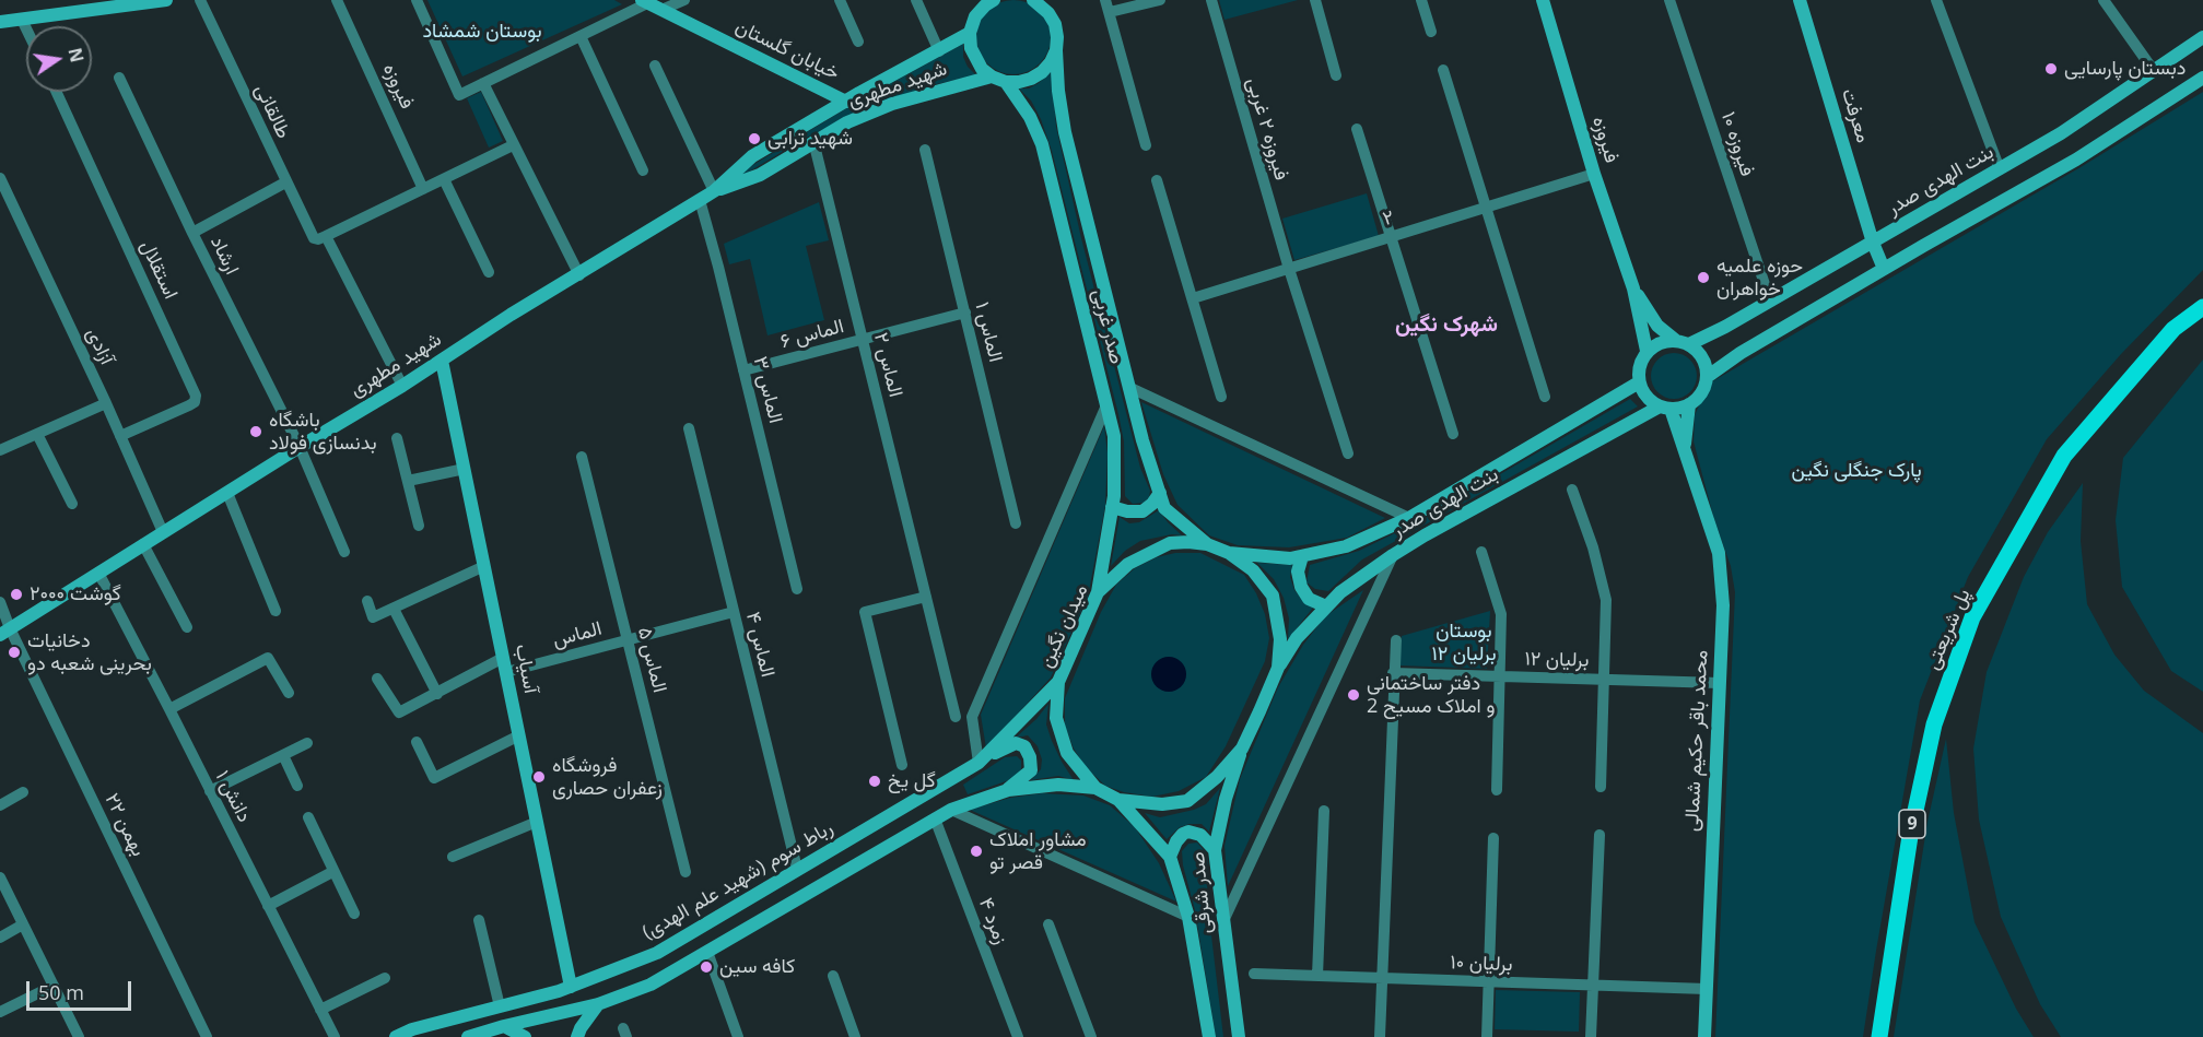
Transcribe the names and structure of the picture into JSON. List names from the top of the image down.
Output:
{
  "streets": {
    "main road": [
      "خیابان گلستان",
      "شهید مطهری",
      "فیروزه",
      "معرفت",
      "بنت الهدی صدر",
      "صدر غربی",
      "میدان نگین",
      "پل شریعتی",
      "آسیاب",
      "محمد باقر حکیم شمالی",
      "9",
      "رباط سوم (شهید علم الهدی)",
      "صدر شرقی"
    ],
    "street": [
      "طالقانی",
      "فیروزه ۲ غربی",
      "فیروزه ۱۰",
      "۲",
      "ارشاد",
      "استقلال",
      "الماس ۱",
      "الماس ۶",
      "آزادی",
      "الماس ۲",
      "الماس ۳",
      "الماس",
      "الماس ۴",
      "الماس ۵",
      "برلیان ۱۲",
      "دانش ۱",
      "۲۲ بهمن",
      "زمرد ۴",
      "برلیان ۱۰"
    ]
  },
  "crossings": [
    ["خیابان گلستان", "شهید مطهری"],
    ["شهید مطهری", "طالقانی"],
    ["شهید مطهری", "ارشاد"],
    ["شهید مطهری", "آزادی"],
    ["شهید مطهری", "الماس ۲"],
    ["شهید مطهری", "الماس ۳"],
    ["شهید مطهری", "آسیاب"],
    ["شهید مطهری", "دانش ۱"],
    ["شهید مطهری", "۲۲ بهمن"],
    ["فیروزه", "۲"],
    ["معرفت", "بنت الهدی صدر"],
    ["فیروزه ۲ غربی", "۲"],
    ["فیروزه ۱۰", "بنت الهدی صدر"],
    ["بنت الهدی صدر", "میدان نگین"],
    ["بنت الهدی صدر", "محمد باقر حکیم شمالی"],
    ["استقلال", "آزادی"],
    ["صدر غربی", "میدان نگین"],
    ["الماس ۱", "الماس ۶"],
    ["الماس ۶", "الماس ۲"],
    ["الماس ۶", "الماس ۳"],
    ["میدان نگین", "رباط سوم (شهید علم الهدی)"],
    ["میدان نگین", "صدر شرقی"],
    ["الماس", "الماس ۴"],
    ["الماس", "الماس ۵"],
    ["الماس", "آسیاب"],
    ["الماس ۴", "رباط سوم (شهید علم الهدی)"],
    ["برلیان ۱۲", "محمد باقر حکیم شمالی"],
    ["آسیاب", "رباط سوم (شهید علم الهدی)"],
    ["محمد باقر حکیم شمالی", "برلیان ۱۰"]
  ],
  "districts": ["شهرک نگین"],
  "parks": ["بوستان شمشاد", "پارک جنگلی نگین", "بوستان برلیان ۱۲"],
  "places": [
    "دبستان پارسایی",
    "شهید ترابی",
    "حوزه علمیه خواهران",
    "باشگاه بدنسازی فولاد",
    "گوشت ۲۰۰۰",
    "دخانیات بحرینی شعبه دو",
    "دفتر ساختمانی و املاک مسیح 2",
    "فروشگاه زعفران حصاری",
    "گل یخ",
    "مشاور املاک قصر تو",
    "کافه سین"
  ],
  "scale_bar": "50 m",
  "north": "right"
}
